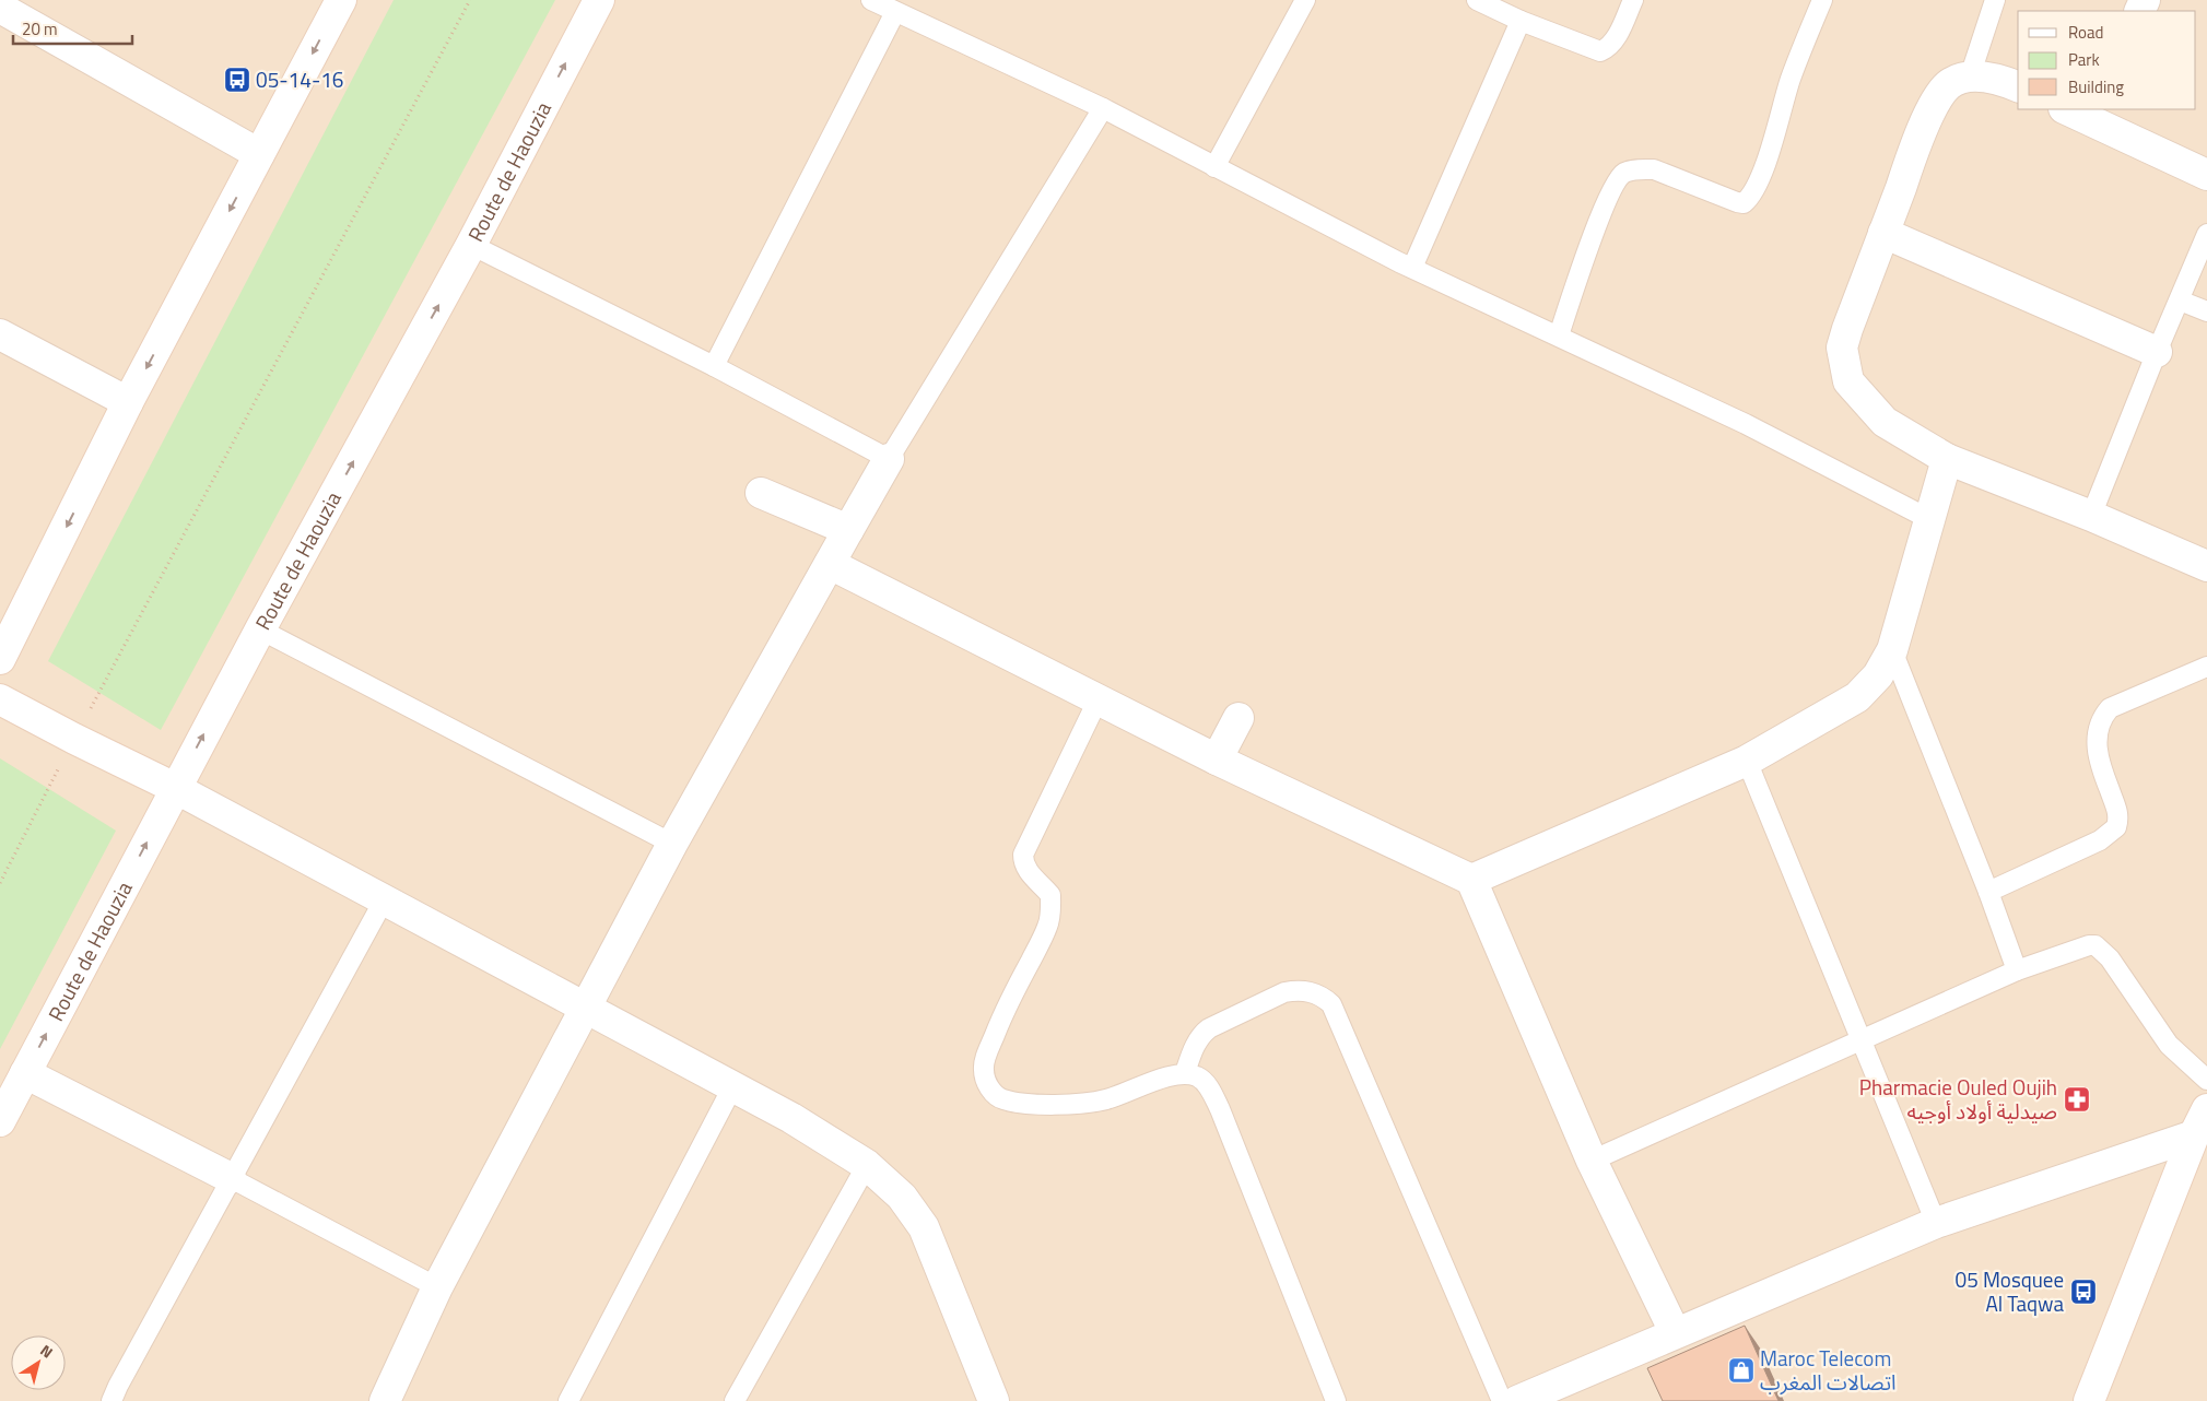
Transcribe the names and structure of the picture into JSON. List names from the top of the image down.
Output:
{
  "streets": {
    "street": ["Route de Haouzia"]
  },
  "places": {
    "bus stop": ["05-14-16", "05 Mosquee Al Taqwa"],
    "pharmacy": ["Pharmacie Ouled Oujih صيدلية أولاد أوجيه"],
    "shop": ["Maroc Telecom اتصالات المغرب"]
  },
  "legend": ["Road", "Park", "Building"],
  "scale_bar": "20 m",
  "north": "top right"
}
